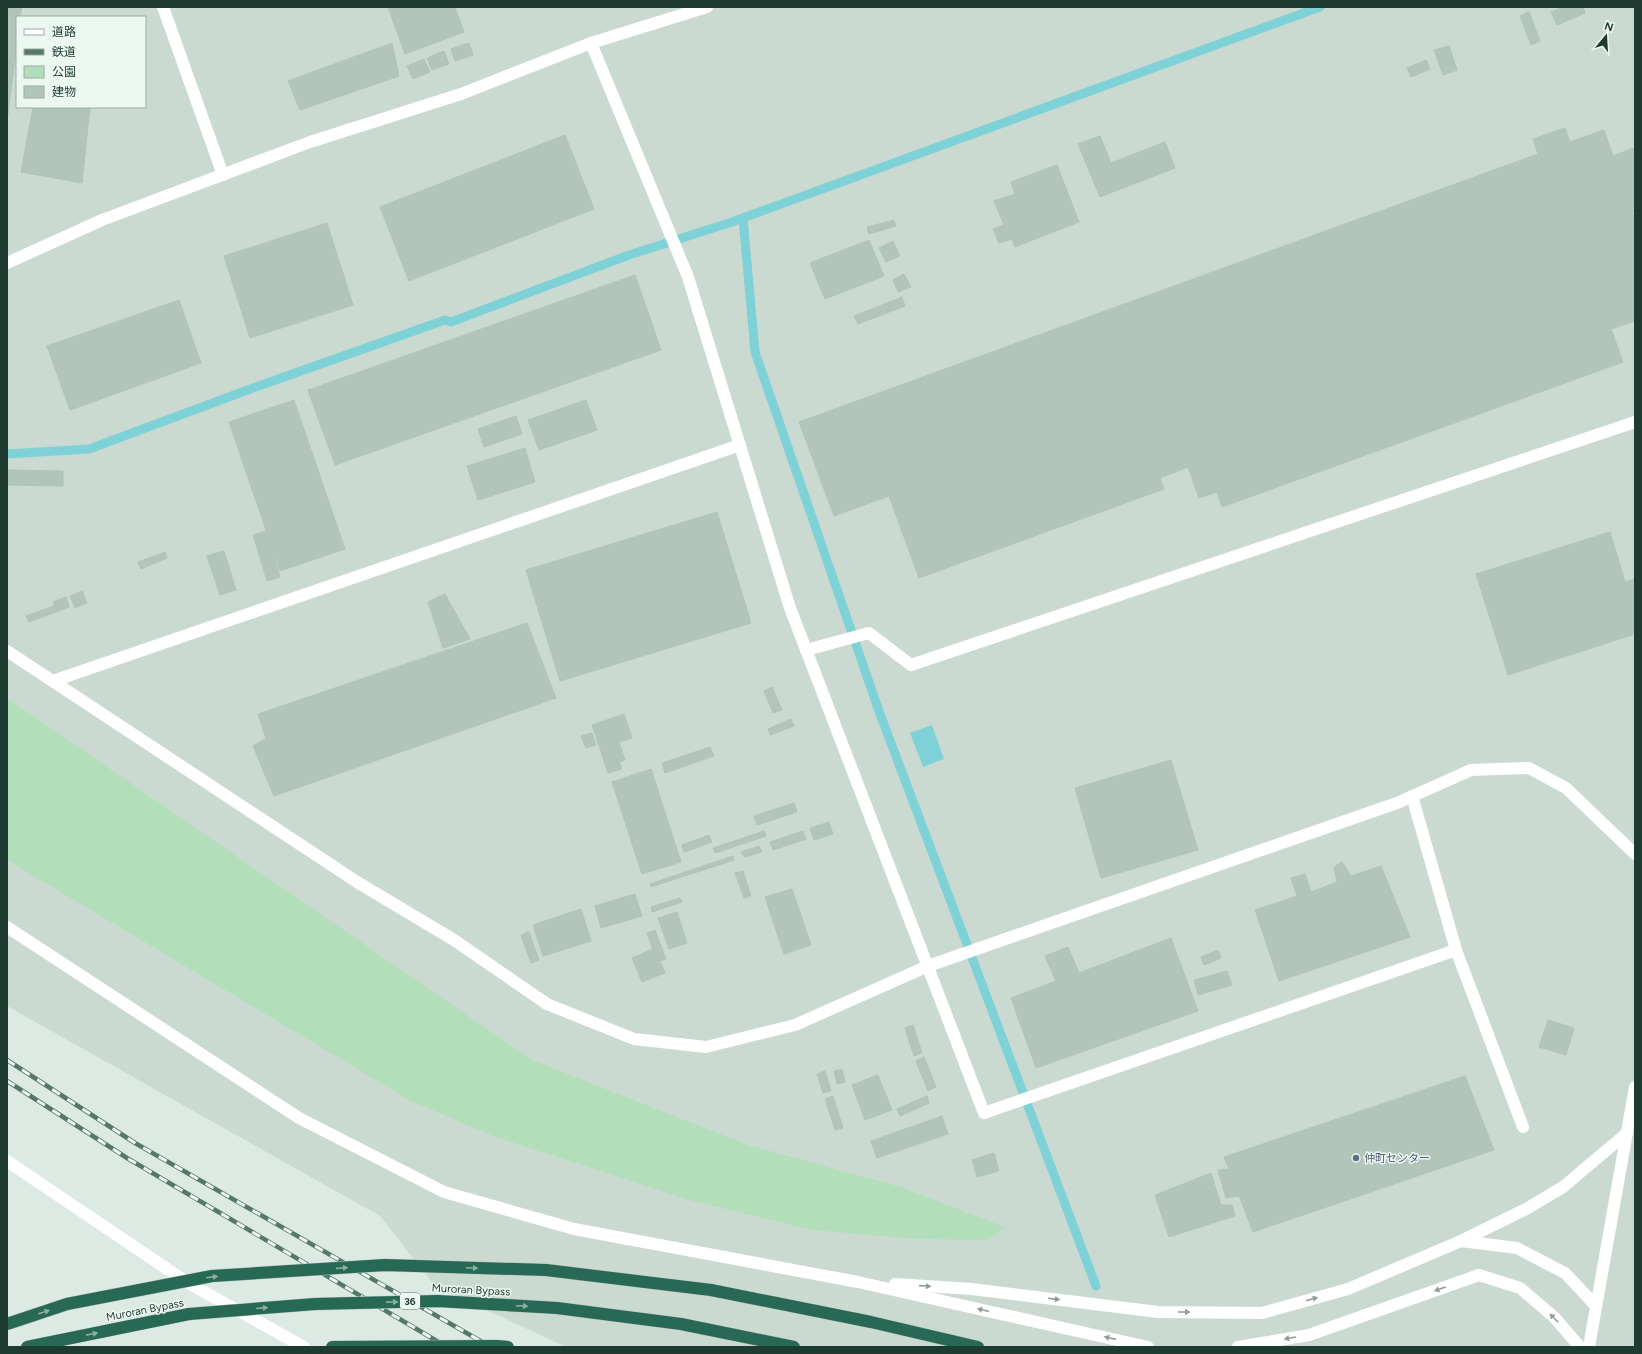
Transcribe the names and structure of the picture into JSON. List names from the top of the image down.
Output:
{
  "streets": {
    "highway": ["Muroran Bypass", "36"]
  },
  "places": ["仲町センター"],
  "legend": [
    "道路",
    "鉄道",
    "公園",
    "建物"
  ],
  "north": "top"
}
